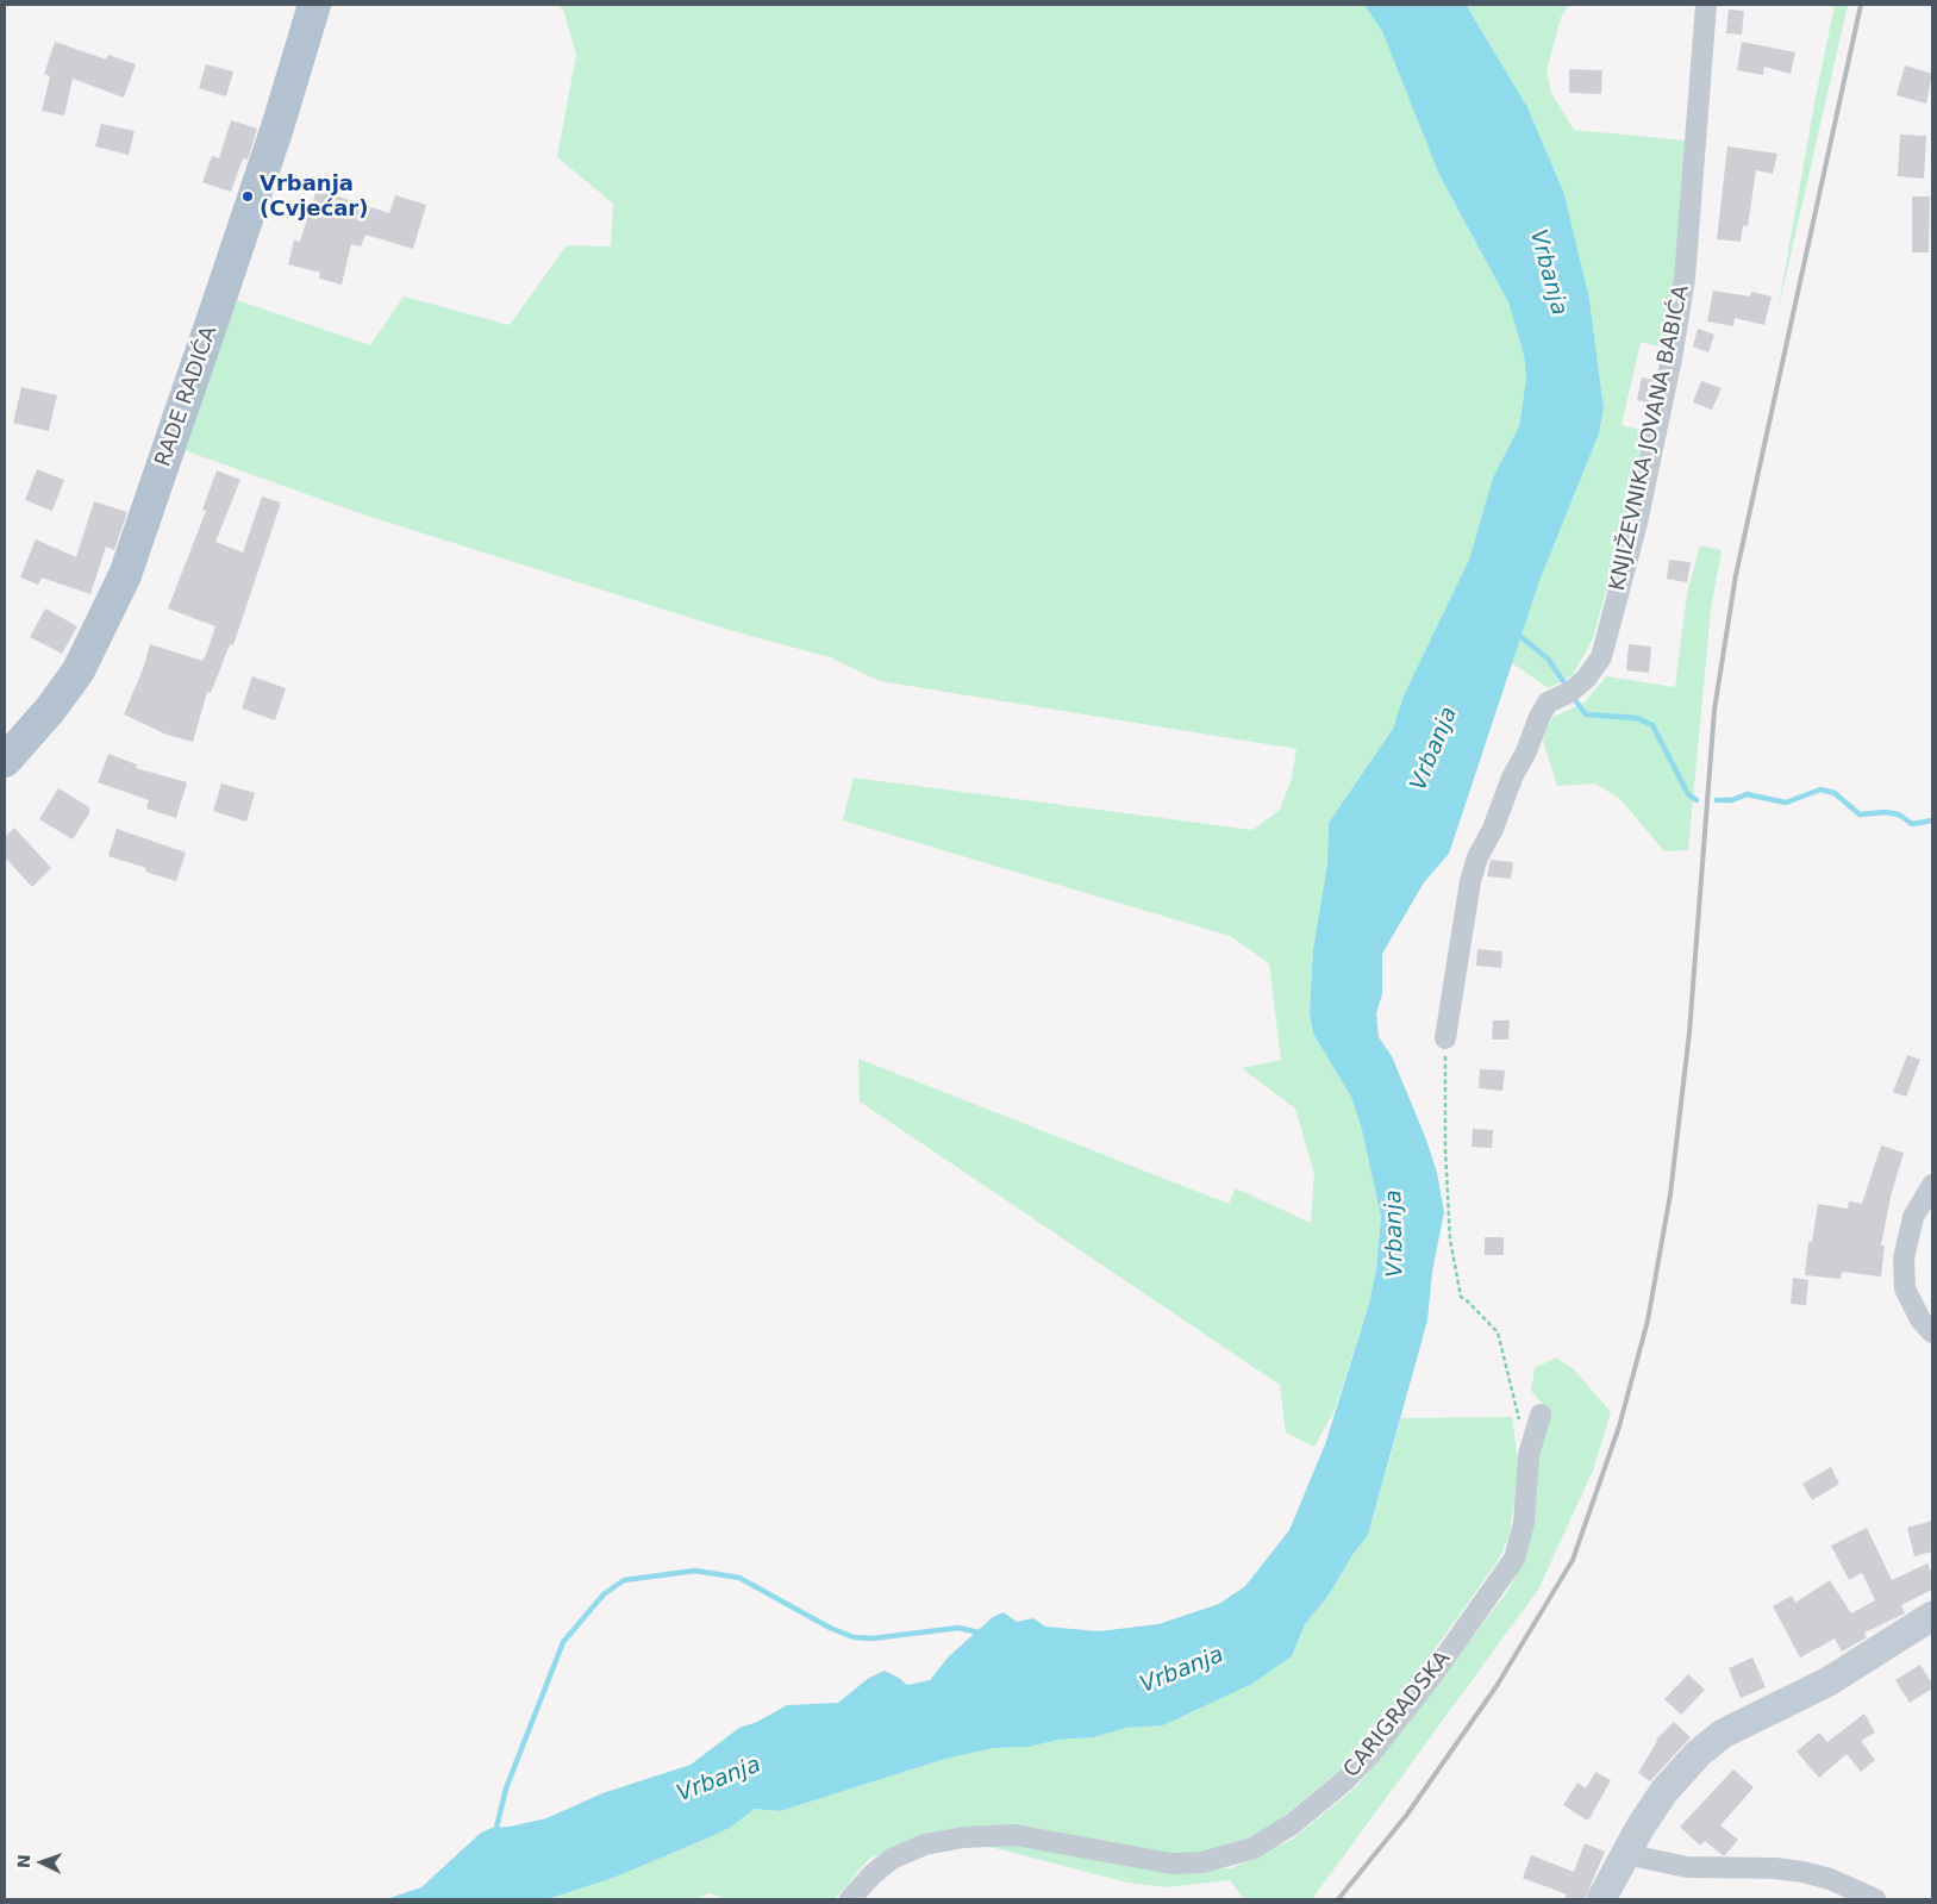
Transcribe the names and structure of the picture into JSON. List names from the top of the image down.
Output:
{
  "streets": {
    "main road": ["RADE RADIĆA"],
    "street": ["KNJIŽEVNIKA JOVANA BABIĆA", "CARIGRADSKA"]
  },
  "water": ["Vrbanja"],
  "places": ["Vrbanja (Cvjećar)"],
  "north": "left"
}
